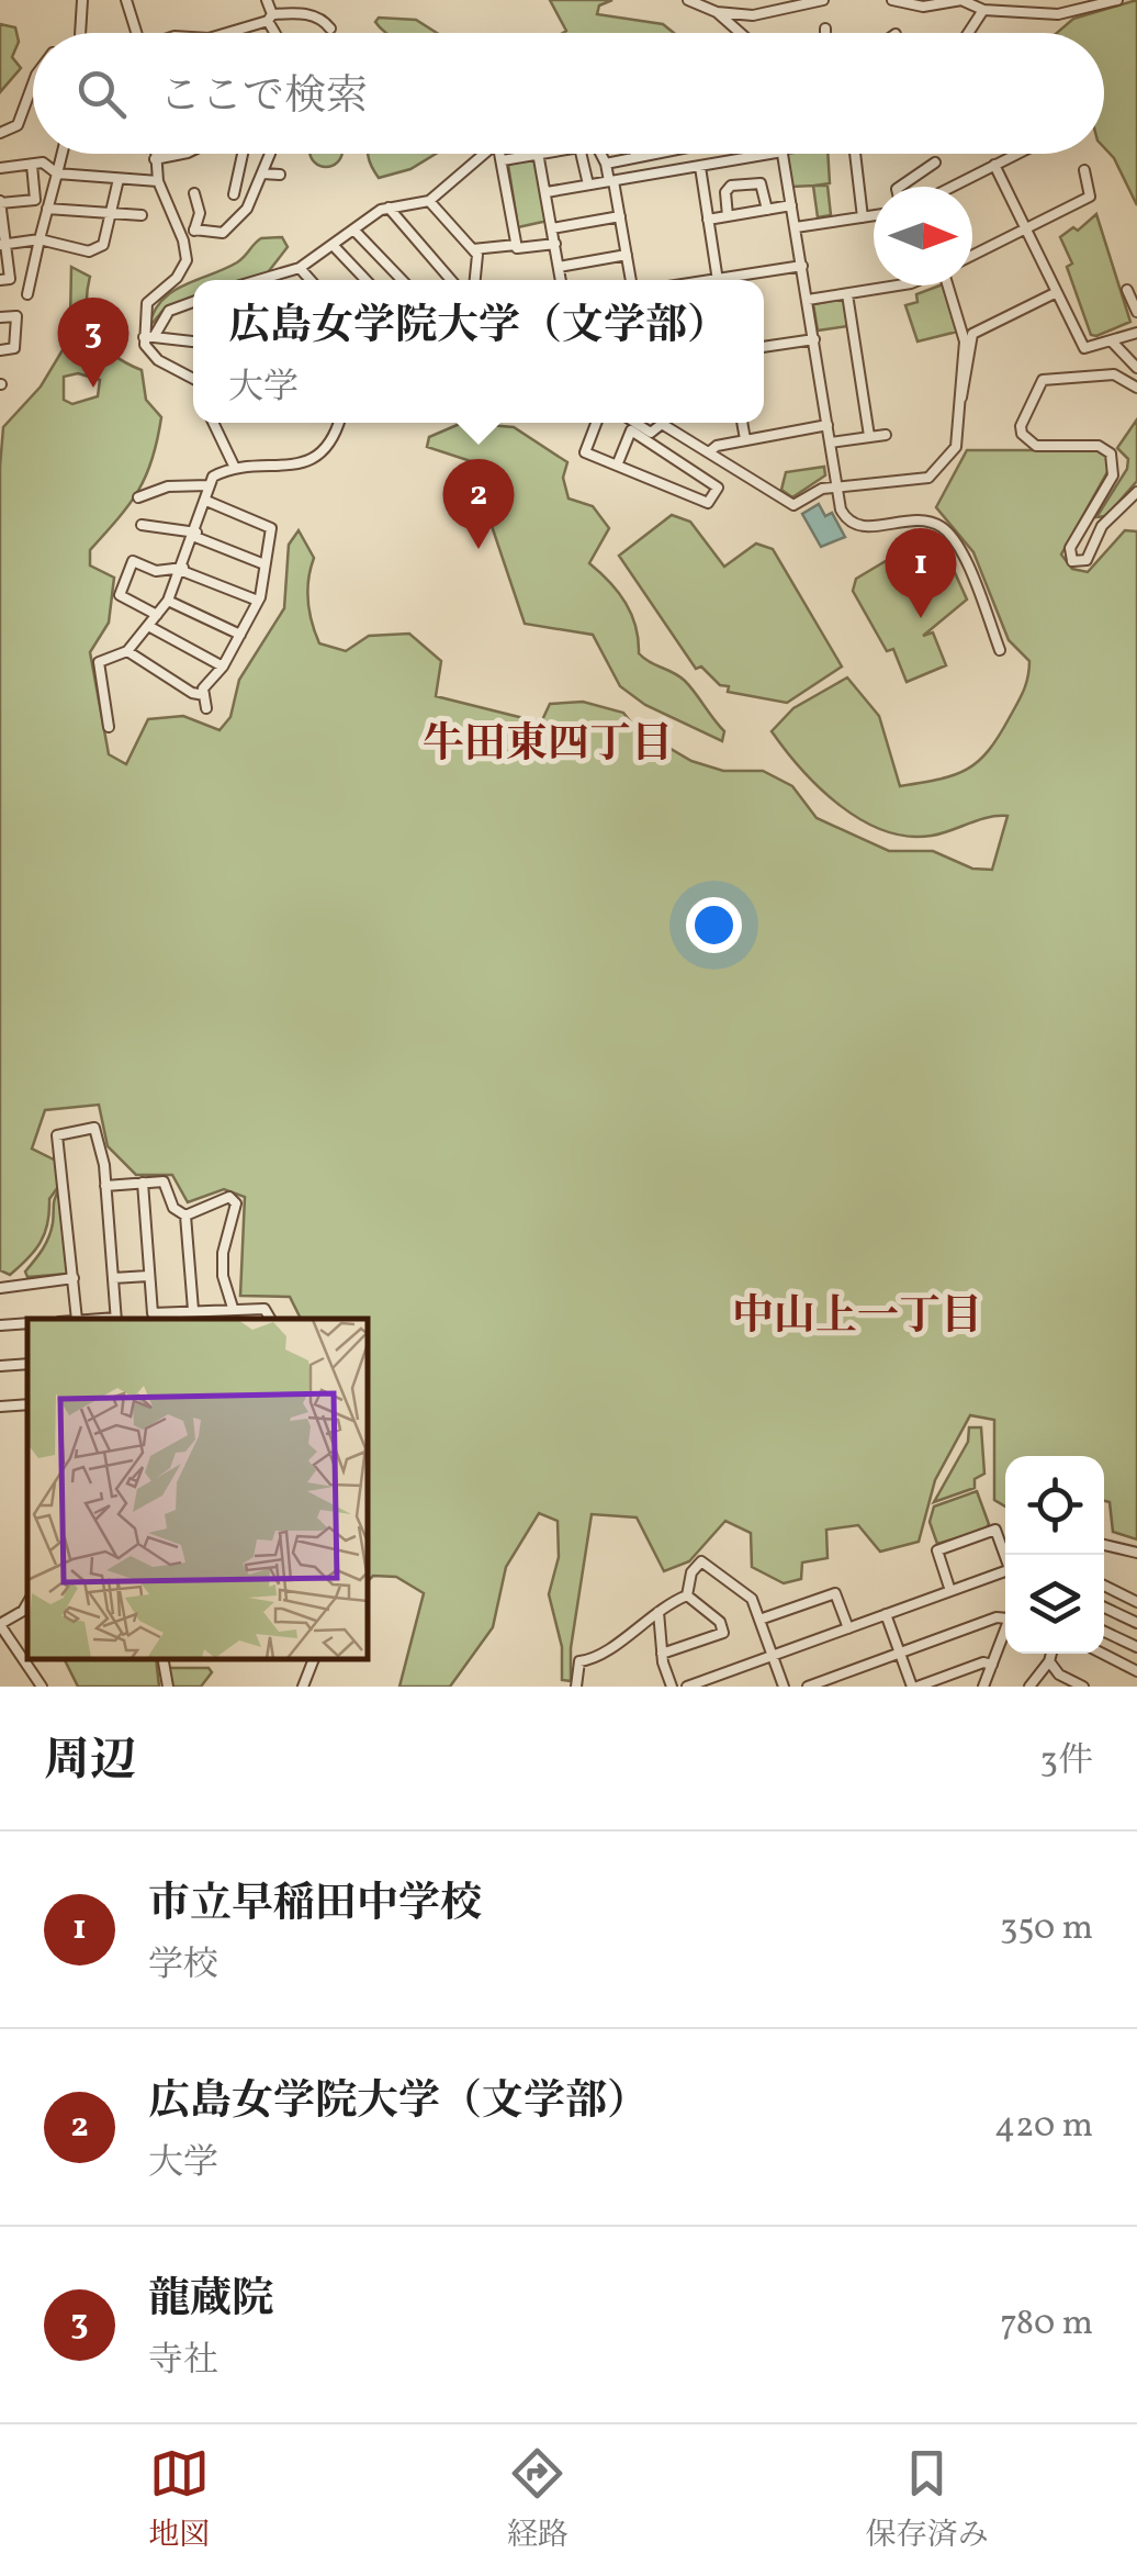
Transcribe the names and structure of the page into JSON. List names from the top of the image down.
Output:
{
  "districts": ["牛田東四丁目", "中山上一丁目"],
  "north": "right",
  "page": {
    "search": "ここで検索",
    "popup": ["広島女学院大学（文学部）", "大学"],
    "pins": ["3", "2", "1"],
    "heading": ["周辺", "3件"],
    "list": [
      {
        "mark": "1",
        "name": "市立早稲田中学校",
        "note": "学校",
        "value": "350 m"
      },
      {
        "mark": "2",
        "name": "広島女学院大学（文学部）",
        "note": "大学",
        "value": "420 m"
      },
      {
        "mark": "3",
        "name": "龍蔵院",
        "note": "寺社",
        "value": "780 m"
      }
    ],
    "nav": ["地図", "経路", "保存済み"]
  }
}
